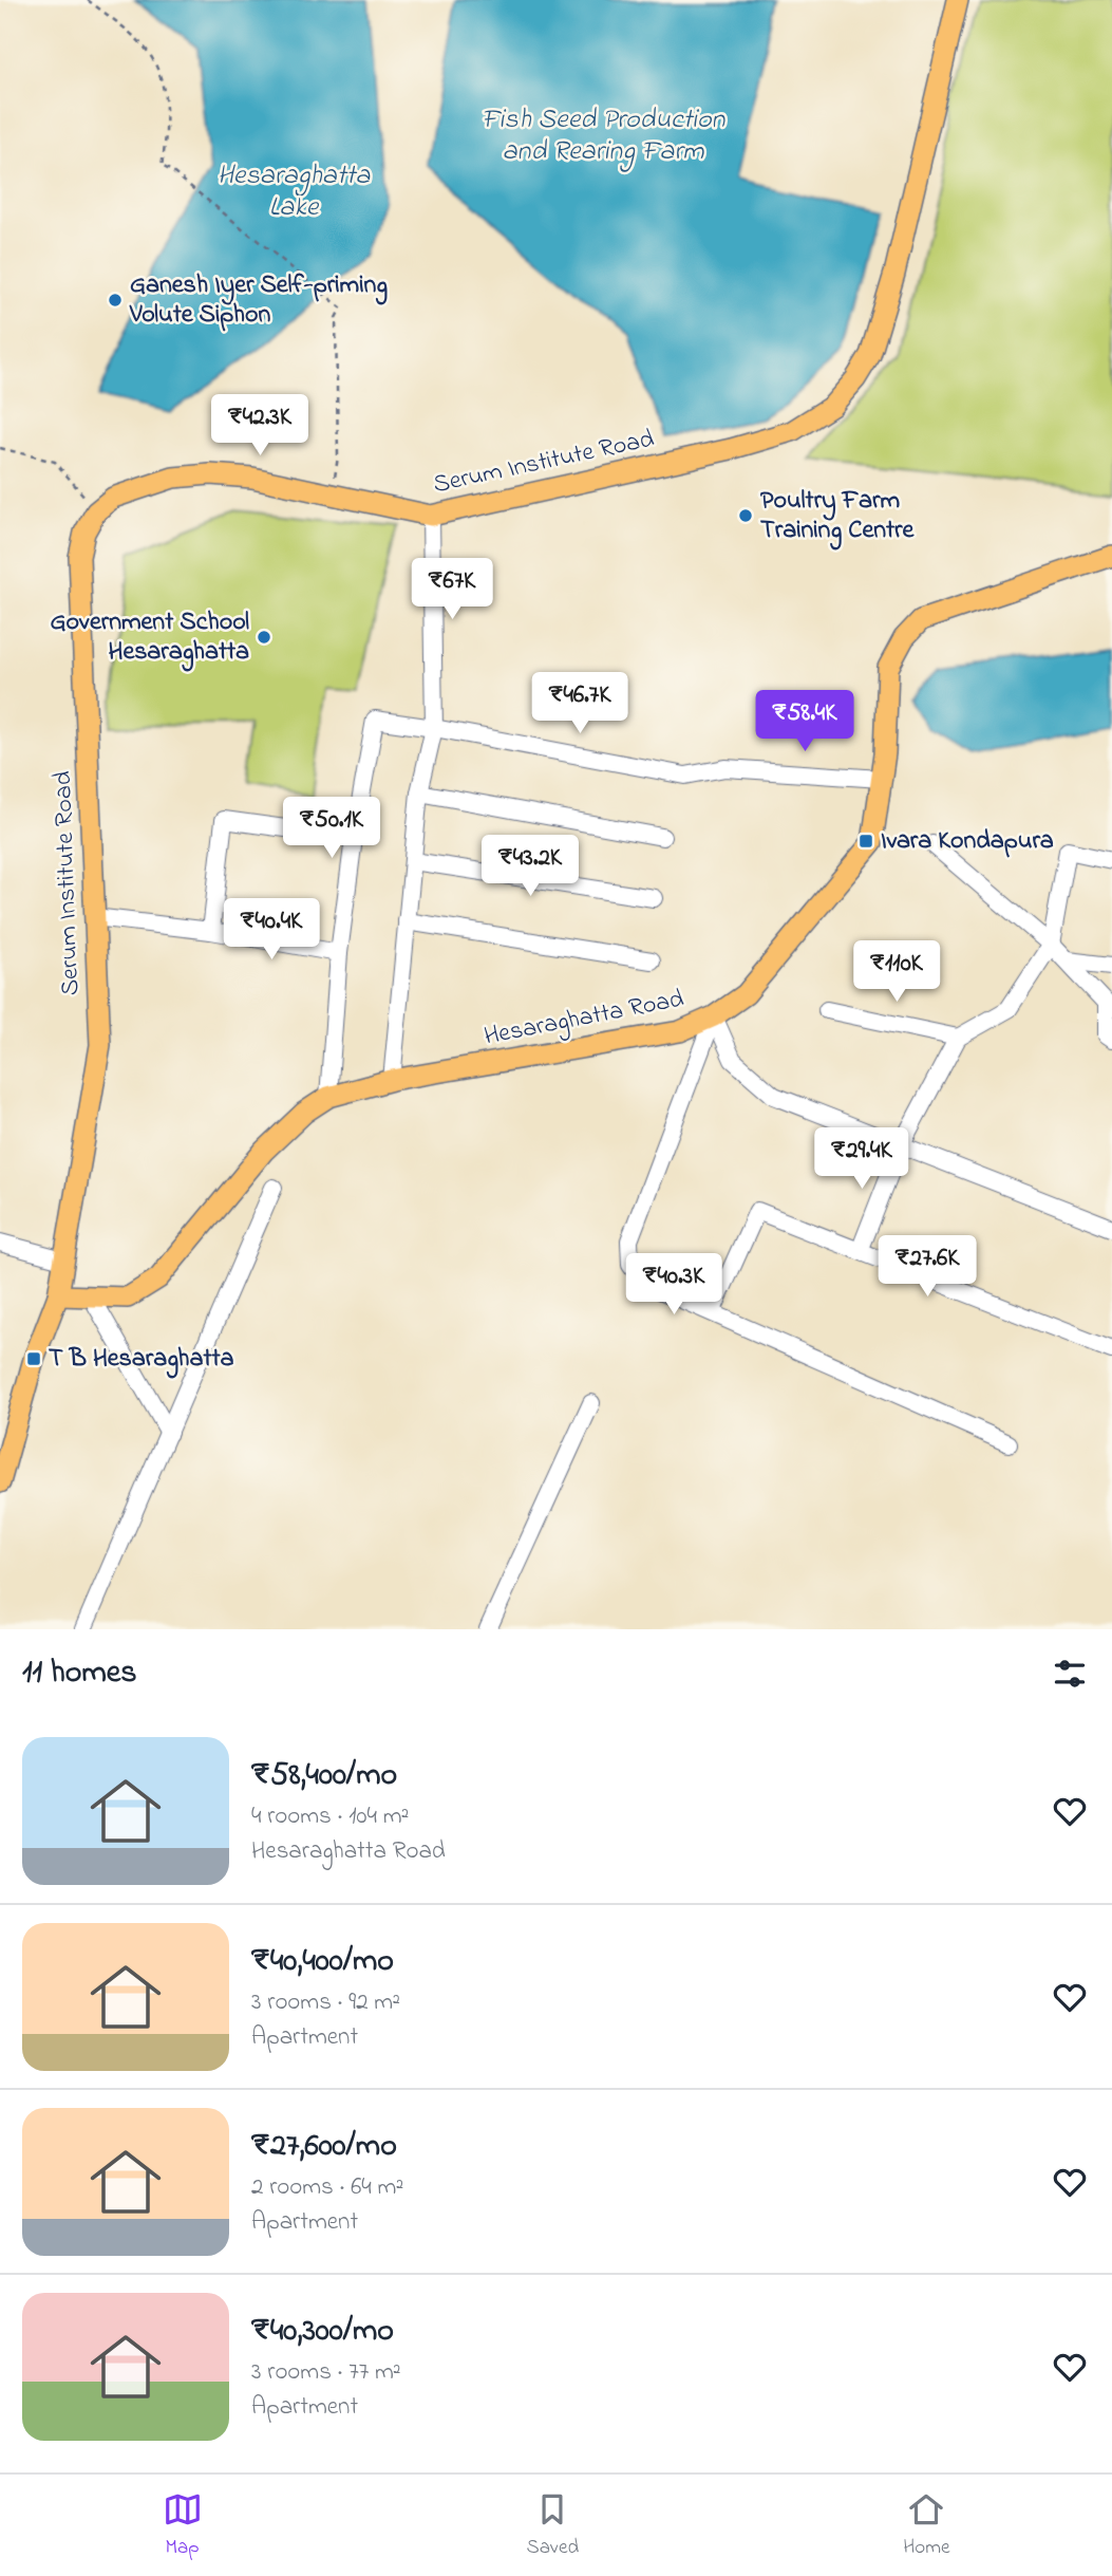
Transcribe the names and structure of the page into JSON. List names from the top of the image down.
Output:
{
  "streets": {
    "main road": ["Serum Institute Road", "Hesaraghatta Road"]
  },
  "crossings": [
    ["Serum Institute Road", "Hesaraghatta Road"]
  ],
  "water": ["Fish Seed Production and Rearing Farm", "Hesaraghatta Lake"],
  "places": {
    "other": ["Ganesh Iyer Self-priming Volute Siphon", "Poultry Farm Training Centre", "Government School Hesaraghatta"],
    "transit": ["Ivara Kondapura", "T B Hesaraghatta"]
  },
  "page": {
    "price": [
      "₹42.3K",
      "₹67K",
      "₹46.7K",
      "₹58.4K",
      "₹50.1K",
      "₹43.2K",
      "₹40.4K",
      "₹110K",
      "₹29.4K",
      "₹27.6K",
      "₹40.3K"
    ],
    "heading": "11 homes",
    "list": [
      {
        "name": "₹58,400/mo",
        "note": "4 rooms · 104 m² · Hesaraghatta Road"
      },
      {
        "name": "₹40,400/mo",
        "note": "3 rooms · 92 m² · Apartment"
      },
      {
        "name": "₹27,600/mo",
        "note": "2 rooms · 64 m² · Apartment"
      },
      {
        "name": "₹40,300/mo",
        "note": "3 rooms · 77 m² · Apartment"
      }
    ],
    "tabs": ["Map", "Saved", "Home"]
  }
}
